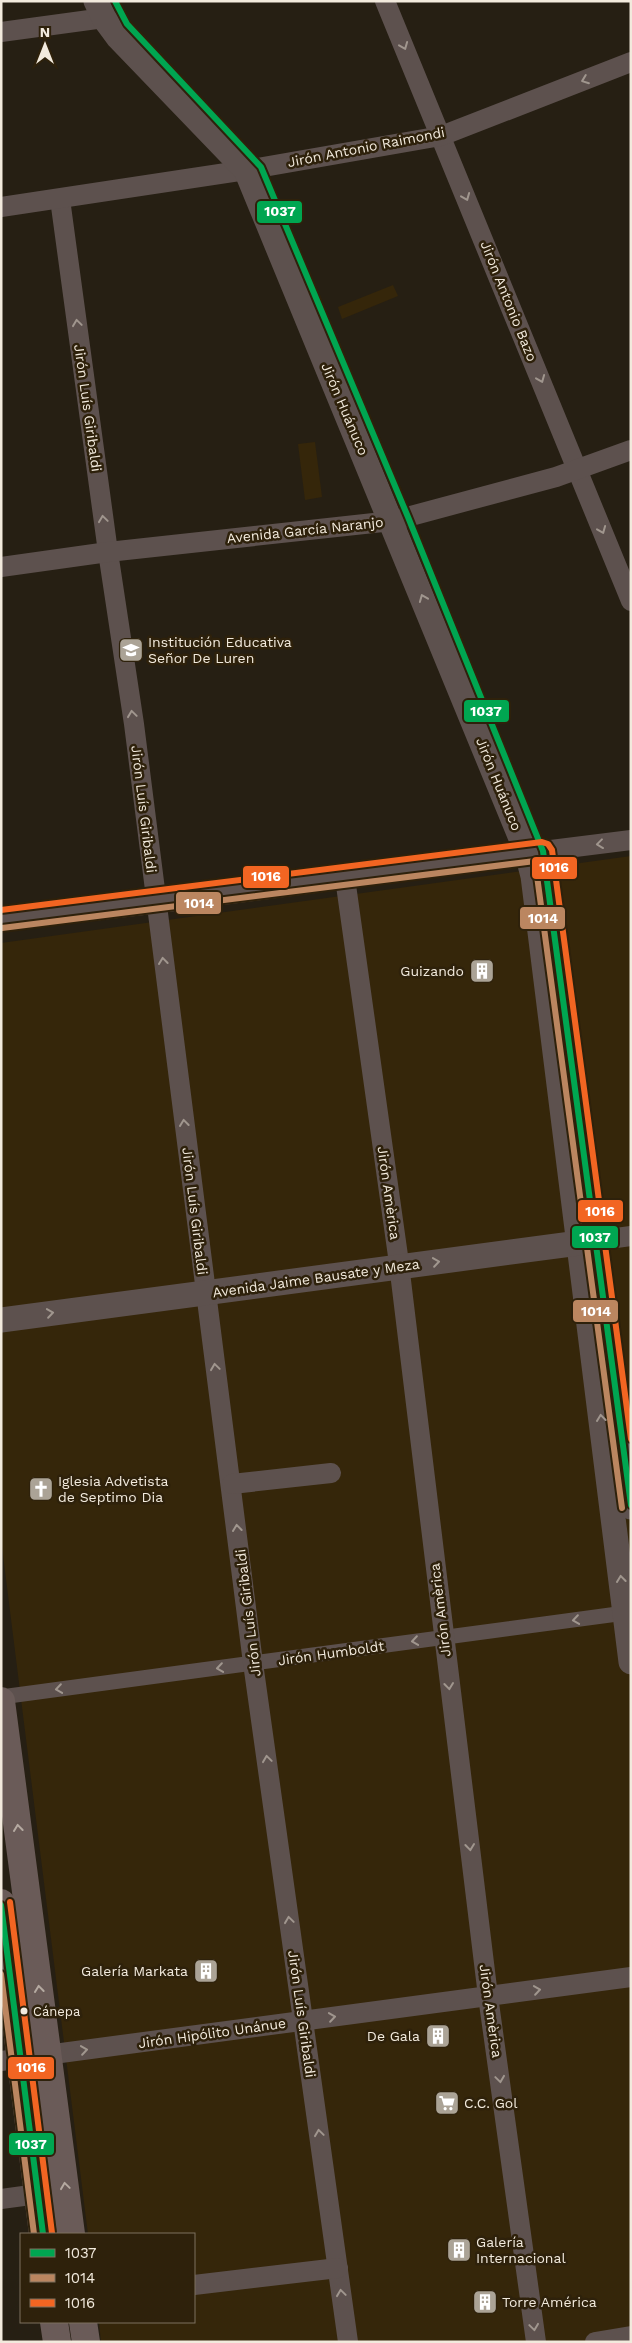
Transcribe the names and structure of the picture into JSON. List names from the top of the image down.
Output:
{
  "streets": {
    "street": [
      "Jirón Antonio Raimondi",
      "Jirón Antonio Bazo",
      "Jirón Luís Giribaldi",
      "Jirón Huánuco",
      "Avenida García Naranjo",
      "Jirón Amèrica",
      "Avenida Jaime Bausate y Meza",
      "Jirón Humboldt",
      "Jirón Hipólito Unánue"
    ]
  },
  "crossings": [
    ["Jirón Antonio Raimondi", "Jirón Antonio Bazo"],
    ["Jirón Antonio Raimondi", "Jirón Luís Giribaldi"],
    ["Jirón Antonio Raimondi", "Jirón Huánuco"],
    ["Jirón Antonio Bazo", "Avenida García Naranjo"],
    ["Jirón Luís Giribaldi", "Avenida García Naranjo"],
    ["Jirón Luís Giribaldi", "Avenida Jaime Bausate y Meza"],
    ["Jirón Luís Giribaldi", "Jirón Humboldt"],
    ["Jirón Luís Giribaldi", "Jirón Hipólito Unánue"],
    ["Jirón Huánuco", "Avenida García Naranjo"],
    ["Jirón Huánuco", "Avenida Jaime Bausate y Meza"],
    ["Jirón Huánuco", "Jirón Humboldt"],
    ["Jirón Amèrica", "Avenida Jaime Bausate y Meza"],
    ["Jirón Amèrica", "Jirón Humboldt"],
    ["Jirón Amèrica", "Jirón Hipólito Unánue"]
  ],
  "one_way": [
    "Jirón Antonio Bazo",
    "Jirón Luís Giribaldi",
    "Jirón Amèrica",
    "Avenida Jaime Bausate y Meza",
    "Jirón Humboldt",
    "Jirón Hipólito Unánue"
  ],
  "places": {
    "school or university": ["Institución Educativa Señor De Luren"],
    "building": [
      "Guizando",
      "Galería Markata",
      "De Gala",
      "Galería Internacional",
      "Torre América"
    ],
    "church": ["Iglesia Advetista de Septimo Dia"],
    "other": ["Cánepa"],
    "supermarket": ["C.C. Gol"]
  },
  "lines": ["transit line 1037", "transit line 1016", "transit line 1014"],
  "legend": ["1037", "1014", "1016"],
  "north": "top"
}
